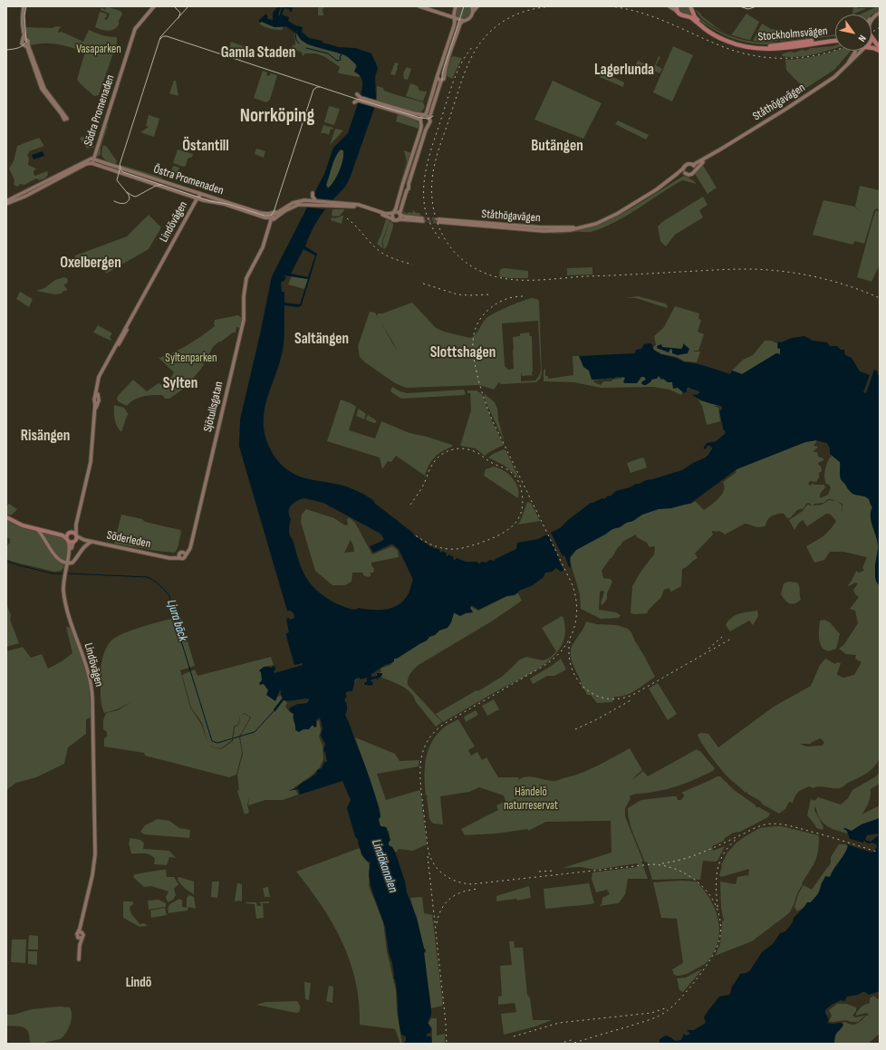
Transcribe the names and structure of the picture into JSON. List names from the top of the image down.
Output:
{
  "streets": {
    "highway": ["Stockholmsvägen"],
    "main road": [
      "Ståthögavägen",
      "Södra Promenaden",
      "Östra Promenaden",
      "Lindövägen",
      "Sjötullsgatan",
      "Söderleden"
    ]
  },
  "crossings": [
    ["Södra Promenaden", "Östra Promenaden"],
    ["Östra Promenaden", "Lindövägen"],
    ["Östra Promenaden", "Sjötullsgatan"],
    ["Lindövägen", "Söderleden"]
  ],
  "districts": [
    "Gamla Staden",
    "Lagerlunda",
    "Norrköping",
    "Östantill",
    "Butängen",
    "Oxelbergen",
    "Saltängen",
    "Slottshagen",
    "Sylten",
    "Risängen",
    "Lindö"
  ],
  "water": ["Ljura bäck", "Lindökanalen"],
  "parks": ["Vasaparken", "Syltenparken", "Händelö naturreservat"],
  "north": "bottom right"
}
